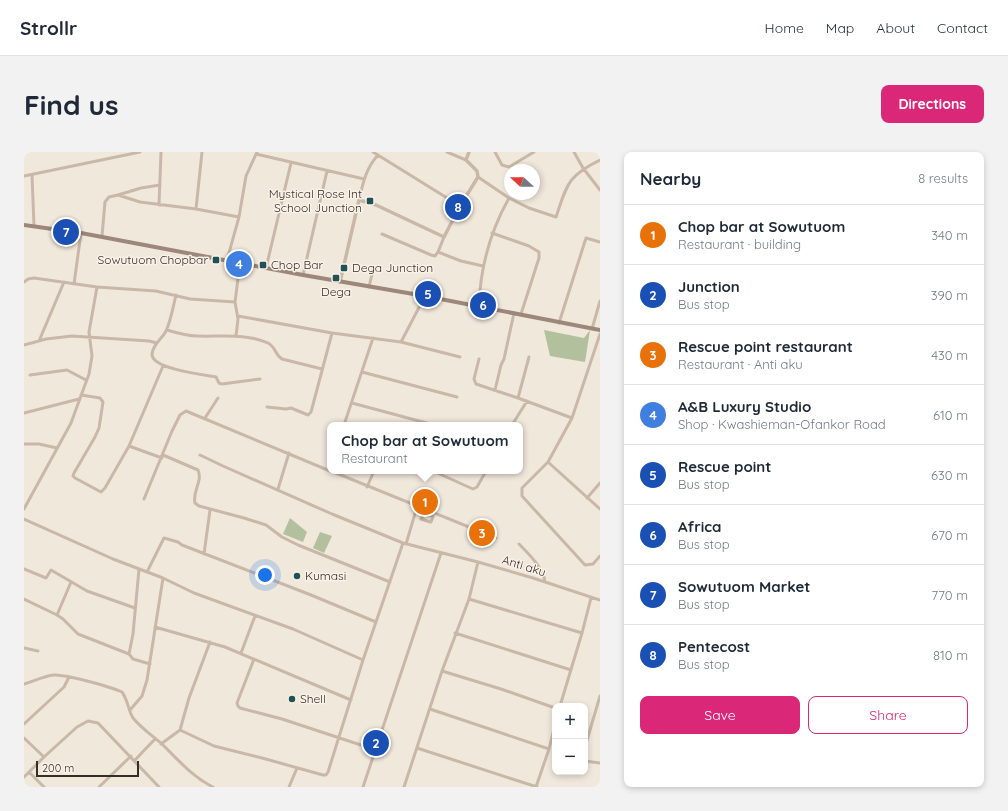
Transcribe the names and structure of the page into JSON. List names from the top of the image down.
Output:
{
  "streets": {
    "street": ["Anti aku"]
  },
  "places": {
    "transit": [
      "Mystical Rose Int School Junction",
      "Sowutuom Chopbar",
      "Chop Bar",
      "Dega Junction",
      "Dega"
    ],
    "other": ["Kumasi", "Shell"]
  },
  "scale_bar": "200 m",
  "north": "left",
  "page": {
    "header": "Strollr",
    "nav": [
      "Home",
      "Map",
      "About",
      "Contact"
    ],
    "buttons": [
      "Directions",
      ["Save", "Share"]
    ],
    "title": "Find us",
    "heading": ["Nearby", "8 results"],
    "pins": [
      "8",
      "7",
      "4",
      "5",
      "6",
      "1",
      "3",
      "2"
    ],
    "list": [
      {
        "mark": "1",
        "name": "Chop bar at Sowutuom",
        "note": "Restaurant · building",
        "value": "340 m"
      },
      {
        "mark": "2",
        "name": "Junction",
        "note": "Bus stop",
        "value": "390 m"
      },
      {
        "mark": "3",
        "name": "Rescue point restaurant",
        "note": "Restaurant · Anti aku",
        "value": "430 m"
      },
      {
        "mark": "4",
        "name": "A&B Luxury Studio",
        "note": "Shop · Kwashieman-Ofankor Road",
        "value": "610 m"
      },
      {
        "mark": "5",
        "name": "Rescue point",
        "note": "Bus stop",
        "value": "630 m"
      },
      {
        "mark": "6",
        "name": "Africa",
        "note": "Bus stop",
        "value": "670 m"
      },
      {
        "mark": "7",
        "name": "Sowutuom Market",
        "note": "Bus stop",
        "value": "770 m"
      },
      {
        "mark": "8",
        "name": "Pentecost",
        "note": "Bus stop",
        "value": "810 m"
      }
    ],
    "popup": ["Chop bar at Sowutuom", "Restaurant"],
    "map_buttons": ["+", "−"],
    "scale": "200 m"
  }
}
